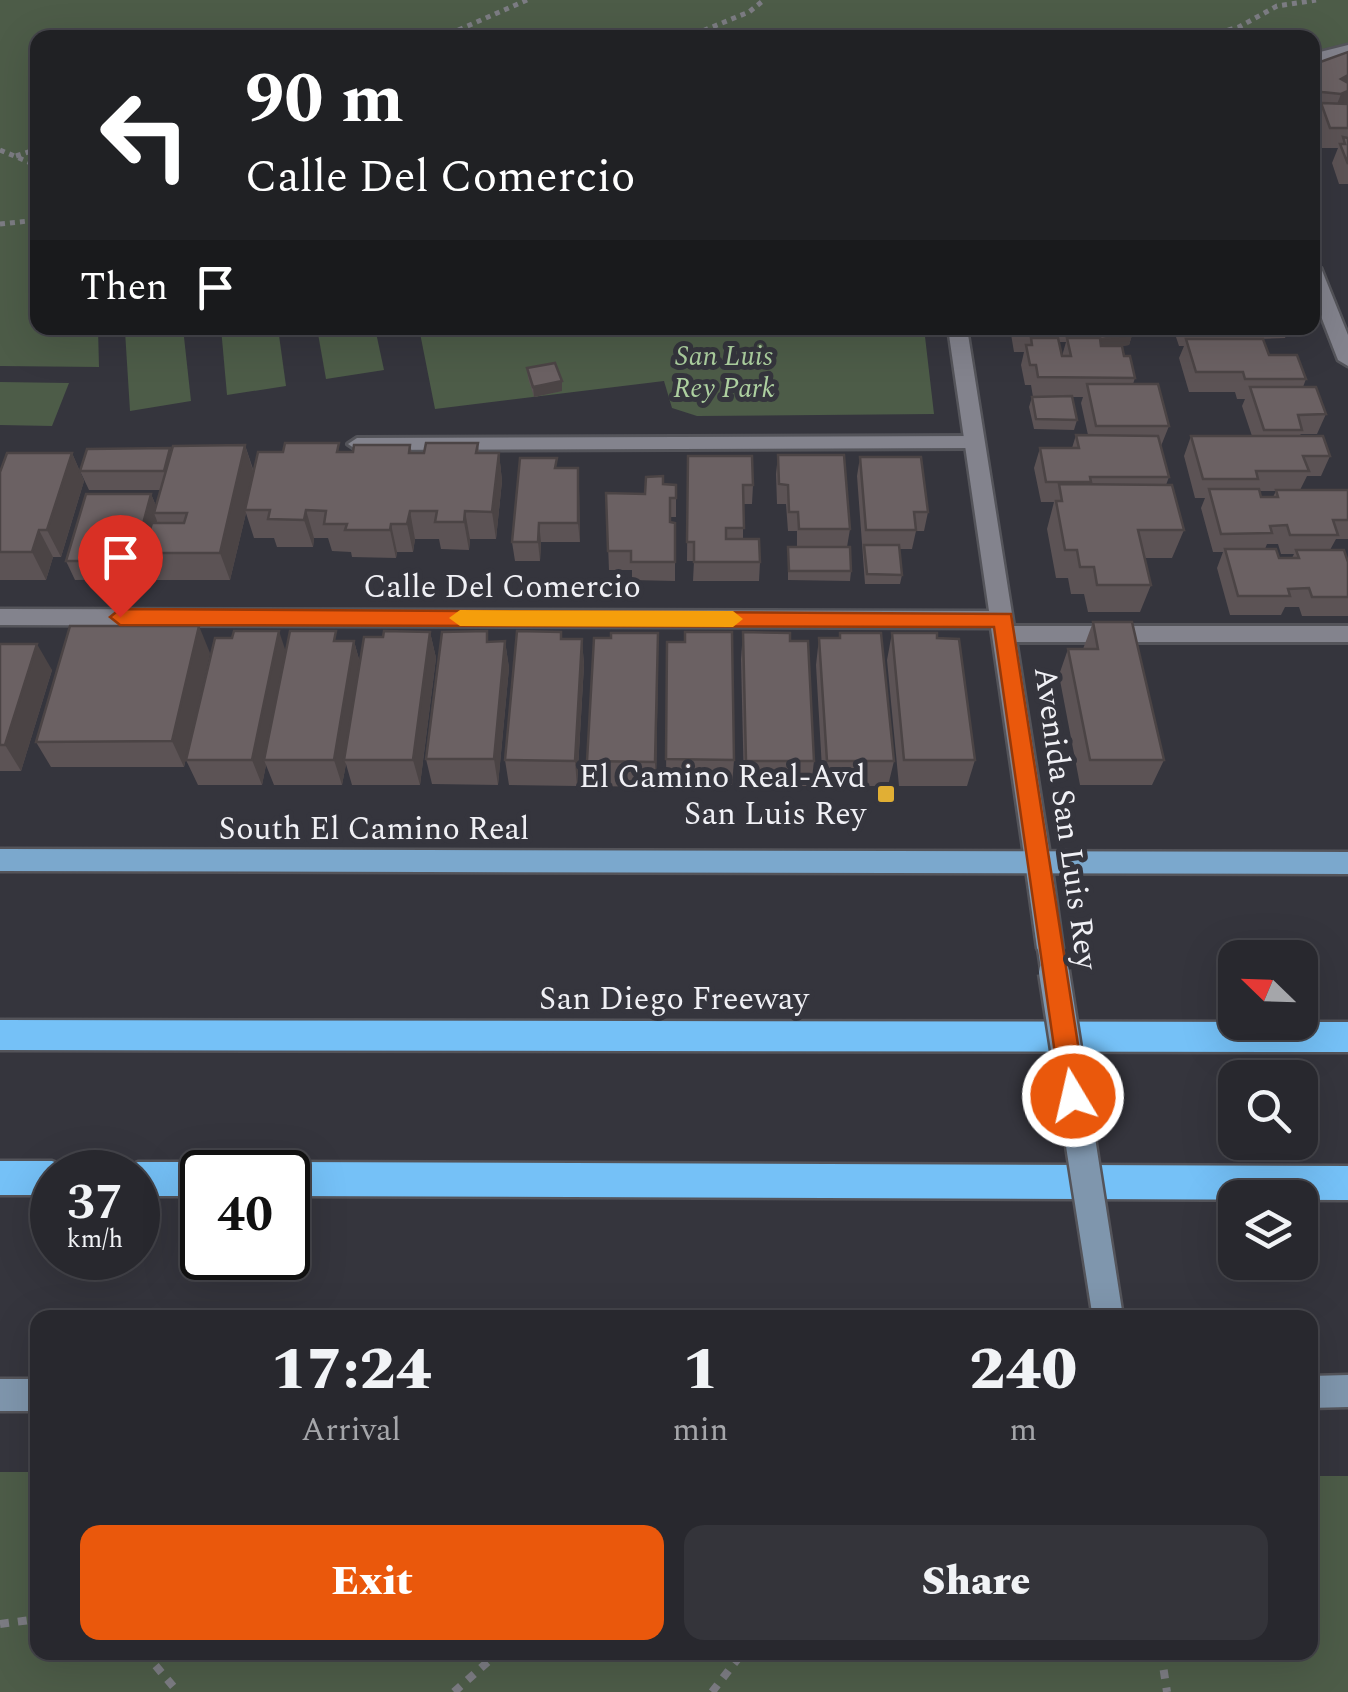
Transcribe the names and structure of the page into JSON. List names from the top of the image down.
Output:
{
  "streets": {
    "highway": ["San Diego Freeway"],
    "main road": ["South El Camino Real"],
    "street": ["Calle Del Comercio", "Avenida San Luis Rey"]
  },
  "crossings": [
    ["Calle Del Comercio", "Avenida San Luis Rey"],
    ["Avenida San Luis Rey", "South El Camino Real"]
  ],
  "parks": ["San Luis Rey Park"],
  "places": {
    "transit": ["El Camino Real-Avd San Luis Rey"]
  },
  "north": "top left",
  "page": {
    "turn": ["90 m", "Calle Del Comercio"],
    "then": "Then",
    "speed": "37 km/h",
    "limit": "40",
    "eta": [
      "17:24",
      "Arrival",
      "1",
      "min",
      "240",
      "m"
    ],
    "buttons": ["Exit", "Share"]
  }
}
